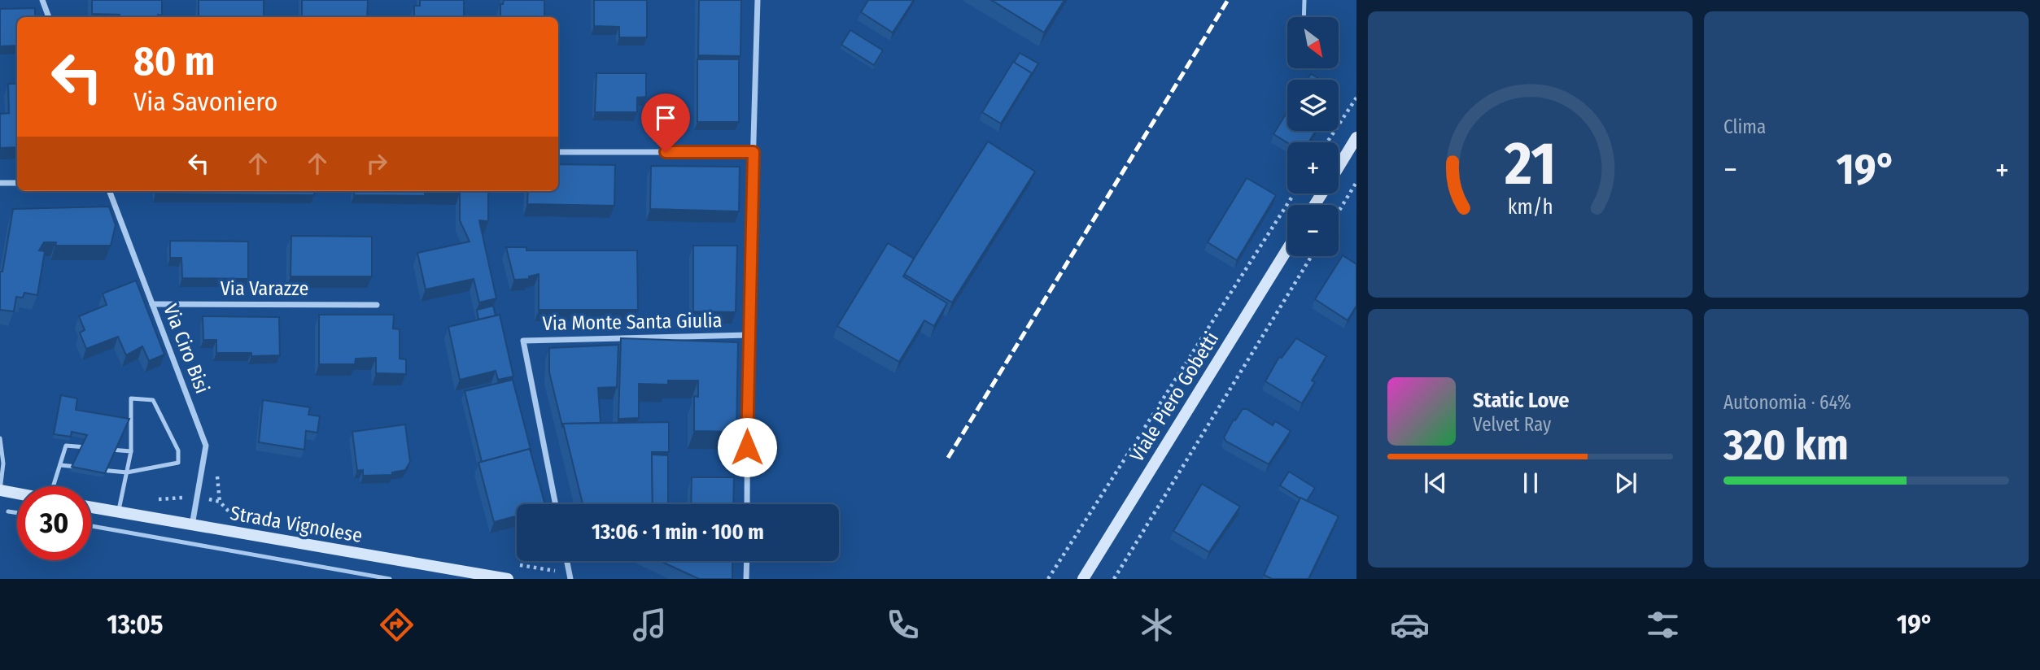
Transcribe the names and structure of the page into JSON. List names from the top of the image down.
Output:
{
  "streets": {
    "main road": ["Viale Piero Gobetti", "Strada Vignolese"],
    "street": ["Via Varazze", "Via Monte Santa Giulia", "Via Ciro Bisi"]
  },
  "crossings": [
    ["Via Varazze", "Via Ciro Bisi"],
    ["Via Ciro Bisi", "Strada Vignolese"]
  ],
  "north": "bottom right",
  "page": {
    "tile": [
      "Clima",
      ["Autonomia · 64%", "320 km"]
    ],
    "map_buttons": ["+", "−"],
    "turn": ["80 m", "Via Savoniero"],
    "heat": ["−", "19°", "+"],
    "song": ["Static Love", "Velvet Ray"],
    "limit": "30",
    "trip": "13:06 · 1 min · 100 m",
    "tabs": ["13:05", "19°"],
    "gauge": ["21", "km/h"]
  }
}
